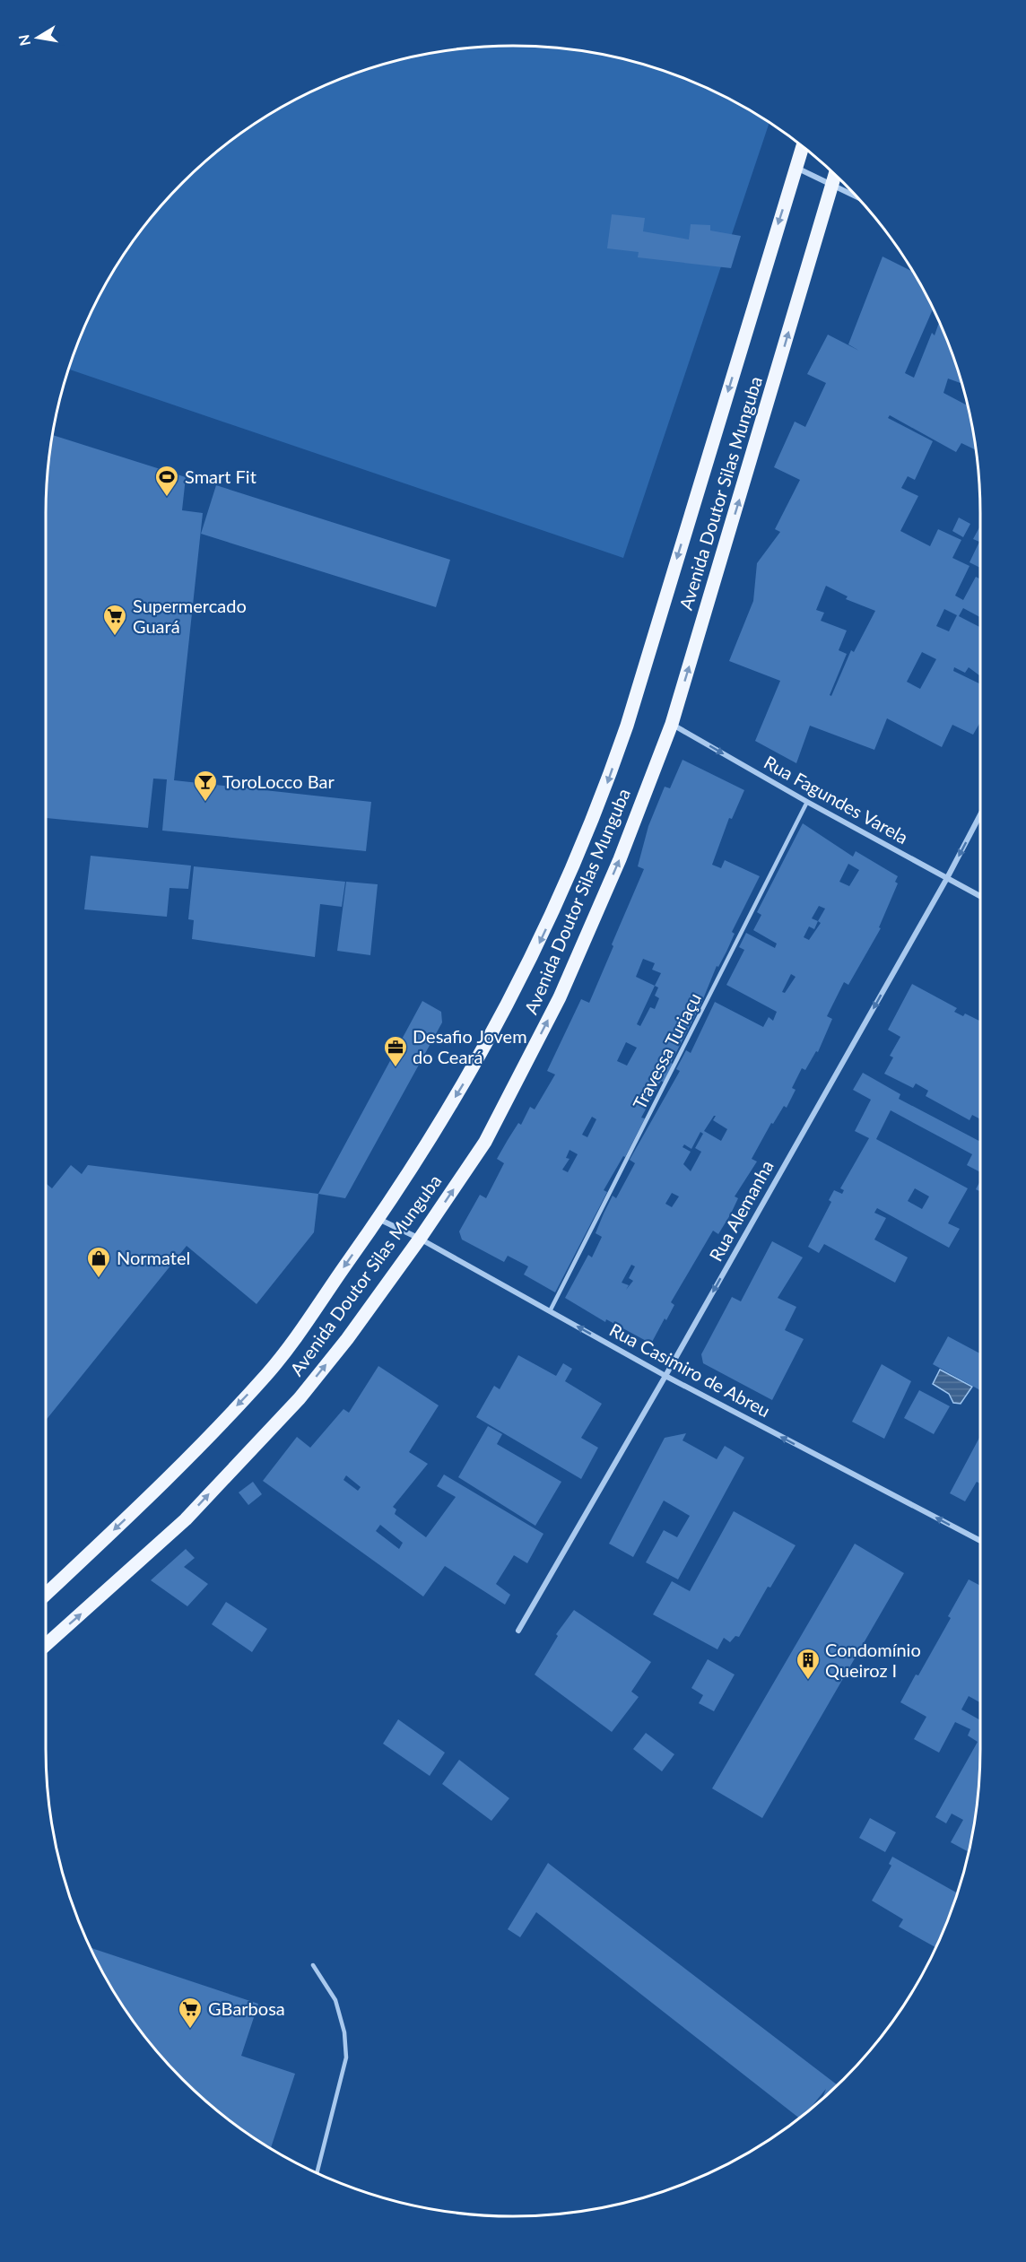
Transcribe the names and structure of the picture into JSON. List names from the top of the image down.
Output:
{
  "streets": {
    "main road": ["Avenida Doutor Silas Munguba"],
    "street": ["Rua Fagundes Varela", "Rua Alemanha", "Rua Casimiro de Abreu"],
    "lane": ["Travessa Turiaçu"]
  },
  "crossings": [
    ["Avenida Doutor Silas Munguba", "Rua Fagundes Varela"],
    ["Avenida Doutor Silas Munguba", "Rua Casimiro de Abreu"],
    ["Rua Fagundes Varela", "Travessa Turiaçu"],
    ["Rua Fagundes Varela", "Rua Alemanha"],
    ["Travessa Turiaçu", "Rua Casimiro de Abreu"],
    ["Rua Alemanha", "Rua Casimiro de Abreu"]
  ],
  "one_way": ["Rua Fagundes Varela", "Rua Alemanha", "Rua Casimiro de Abreu"],
  "places": {
    "sports": ["Smart Fit"],
    "supermarket": ["Supermercado Guará", "GBarbosa"],
    "bar": ["ToroLocco Bar"],
    "office": ["Desafio Jovem do Ceará"],
    "shop": ["Normatel"],
    "building": ["Condomínio Queiroz I"]
  },
  "north": "left"
}
